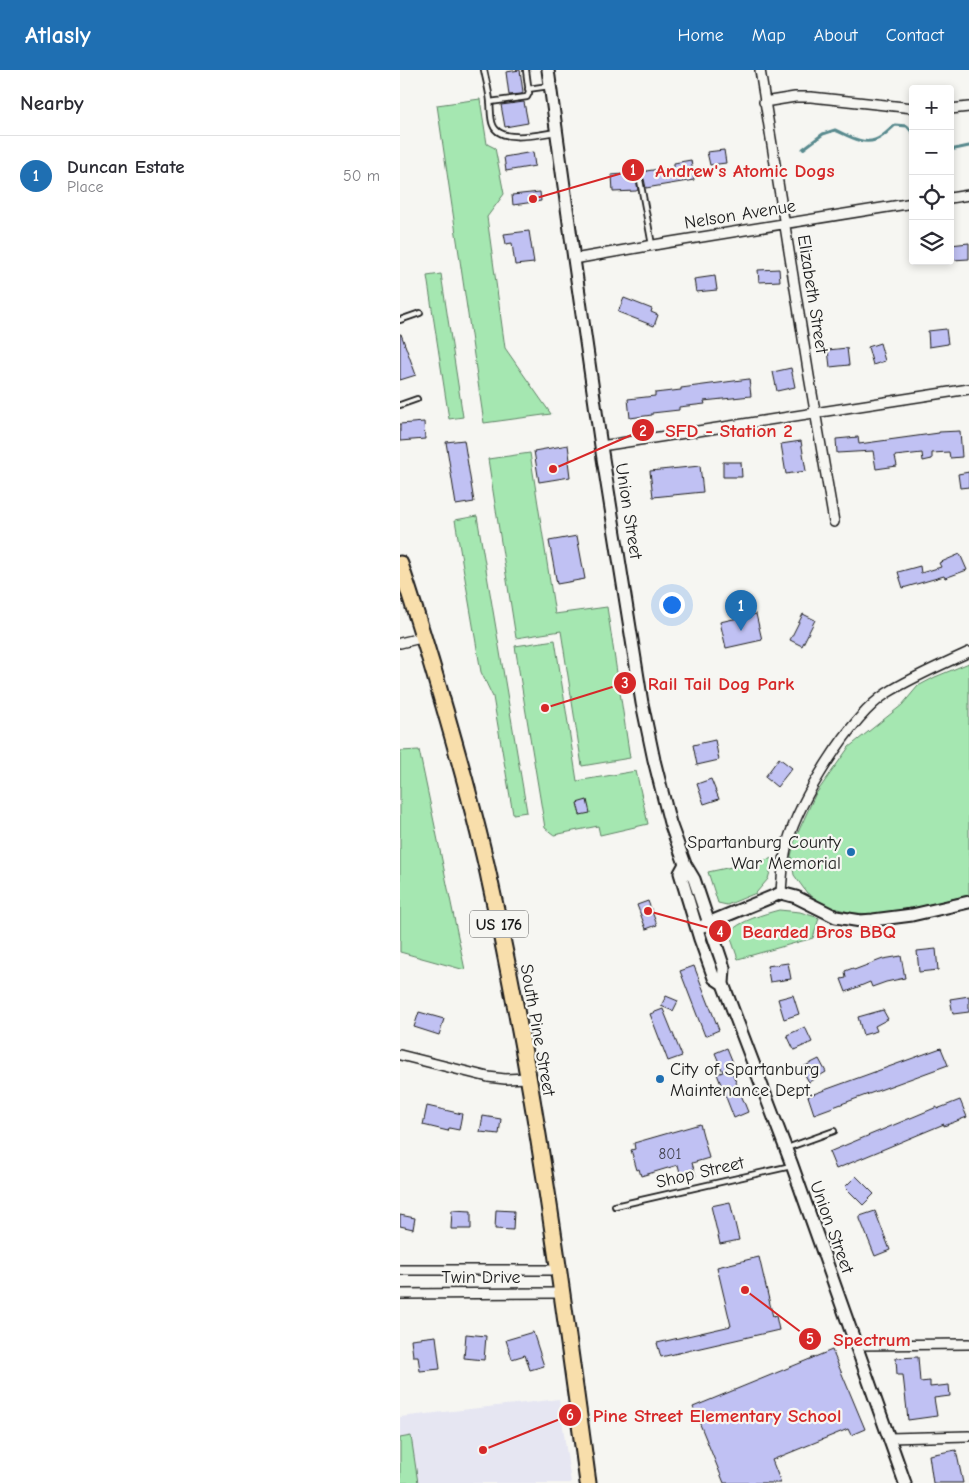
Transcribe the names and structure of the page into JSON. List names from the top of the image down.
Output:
{
  "streets": {
    "highway": ["US 176", "South Pine Street"],
    "main road": ["Union Street"],
    "street": ["Nelson Avenue", "Elizabeth Street", "Twin Drive"],
    "lane": ["Shop Street"]
  },
  "crossings": [
    ["Nelson Avenue", "Elizabeth Street"],
    ["Nelson Avenue", "Union Street"],
    ["Union Street", "Shop Street"],
    ["South Pine Street", "Twin Drive"]
  ],
  "places": [
    "Andrew's Atomic Dogs",
    "SFD - Station 2",
    "Rail Tail Dog Park",
    "Spartanburg County War Memorial",
    "Bearded Bros BBQ",
    "City of Spartanburg Maintenance Dept.",
    "Spectrum",
    "Pine Street Elementary School"
  ],
  "house_numbers": ["801"],
  "page": {
    "header": "Atlasly",
    "nav": [
      "Home",
      "Map",
      "About",
      "Contact"
    ],
    "heading": "Nearby",
    "map_buttons": ["+", "−"],
    "list": [
      {
        "mark": "1",
        "name": "Duncan Estate",
        "note": "Place",
        "value": "50 m"
      }
    ],
    "pins": "1"
  }
}
